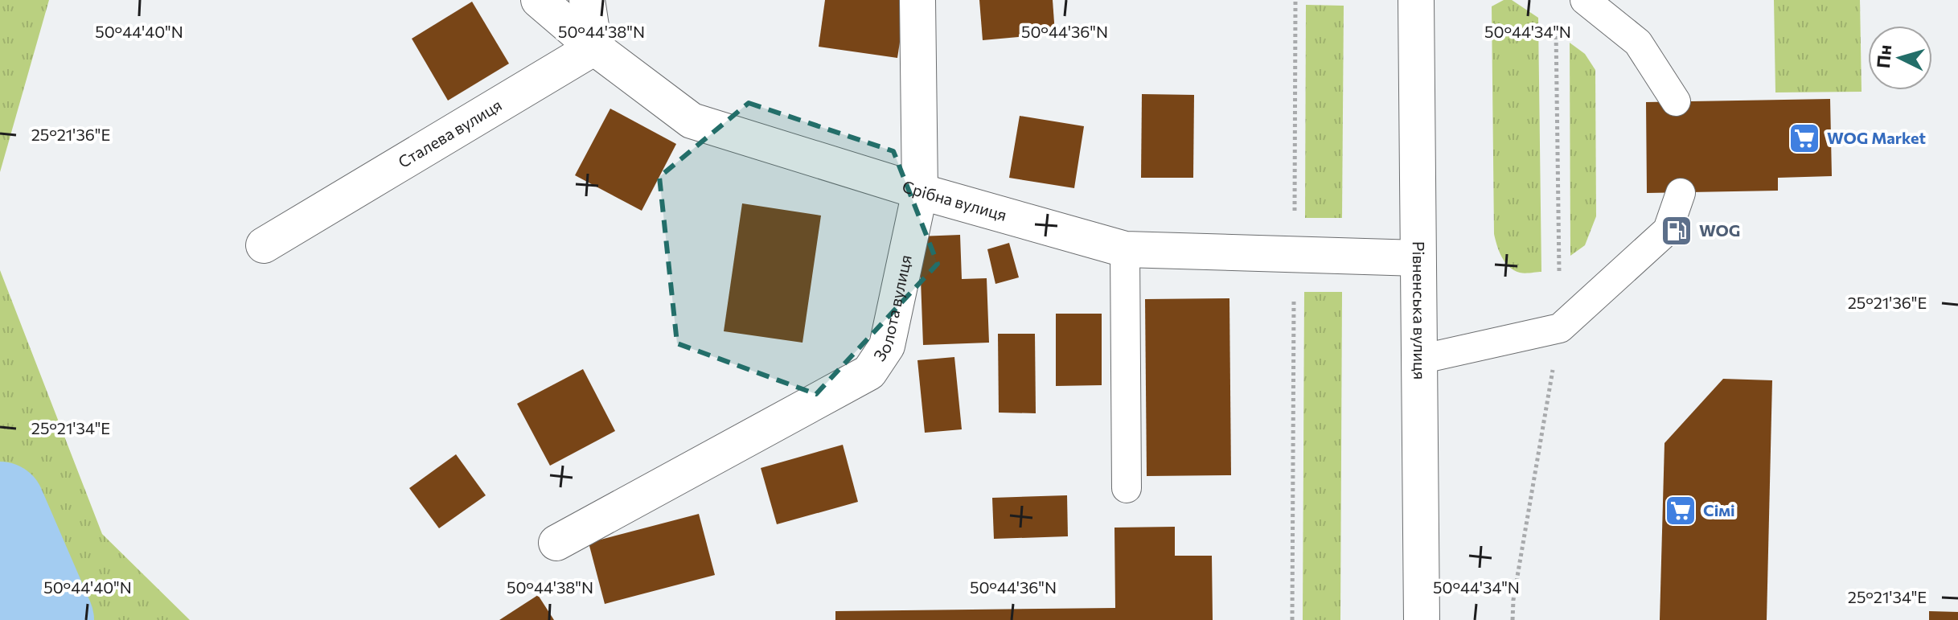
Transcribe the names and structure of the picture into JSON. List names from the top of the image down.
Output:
{
  "streets": {
    "street": [
      "Сталева вулиця",
      "Срібна вулиця",
      "Золота вулиця",
      "Рівненська вулиця"
    ]
  },
  "crossings": [
    ["Сталева вулиця", "Срібна вулиця"],
    ["Срібна вулиця", "Золота вулиця"],
    ["Срібна вулиця", "Рівненська вулиця"]
  ],
  "places": {
    "supermarket": ["WOG Market", "Сімі"],
    "fuel station": ["WOG"]
  },
  "north": "left",
  "coordinates": [
    "50°44'40\"N",
    "50°44'38\"N",
    "50°44'36\"N",
    "50°44'34\"N",
    "25°21'36\"E",
    "25°21'34\"E"
  ]
}
